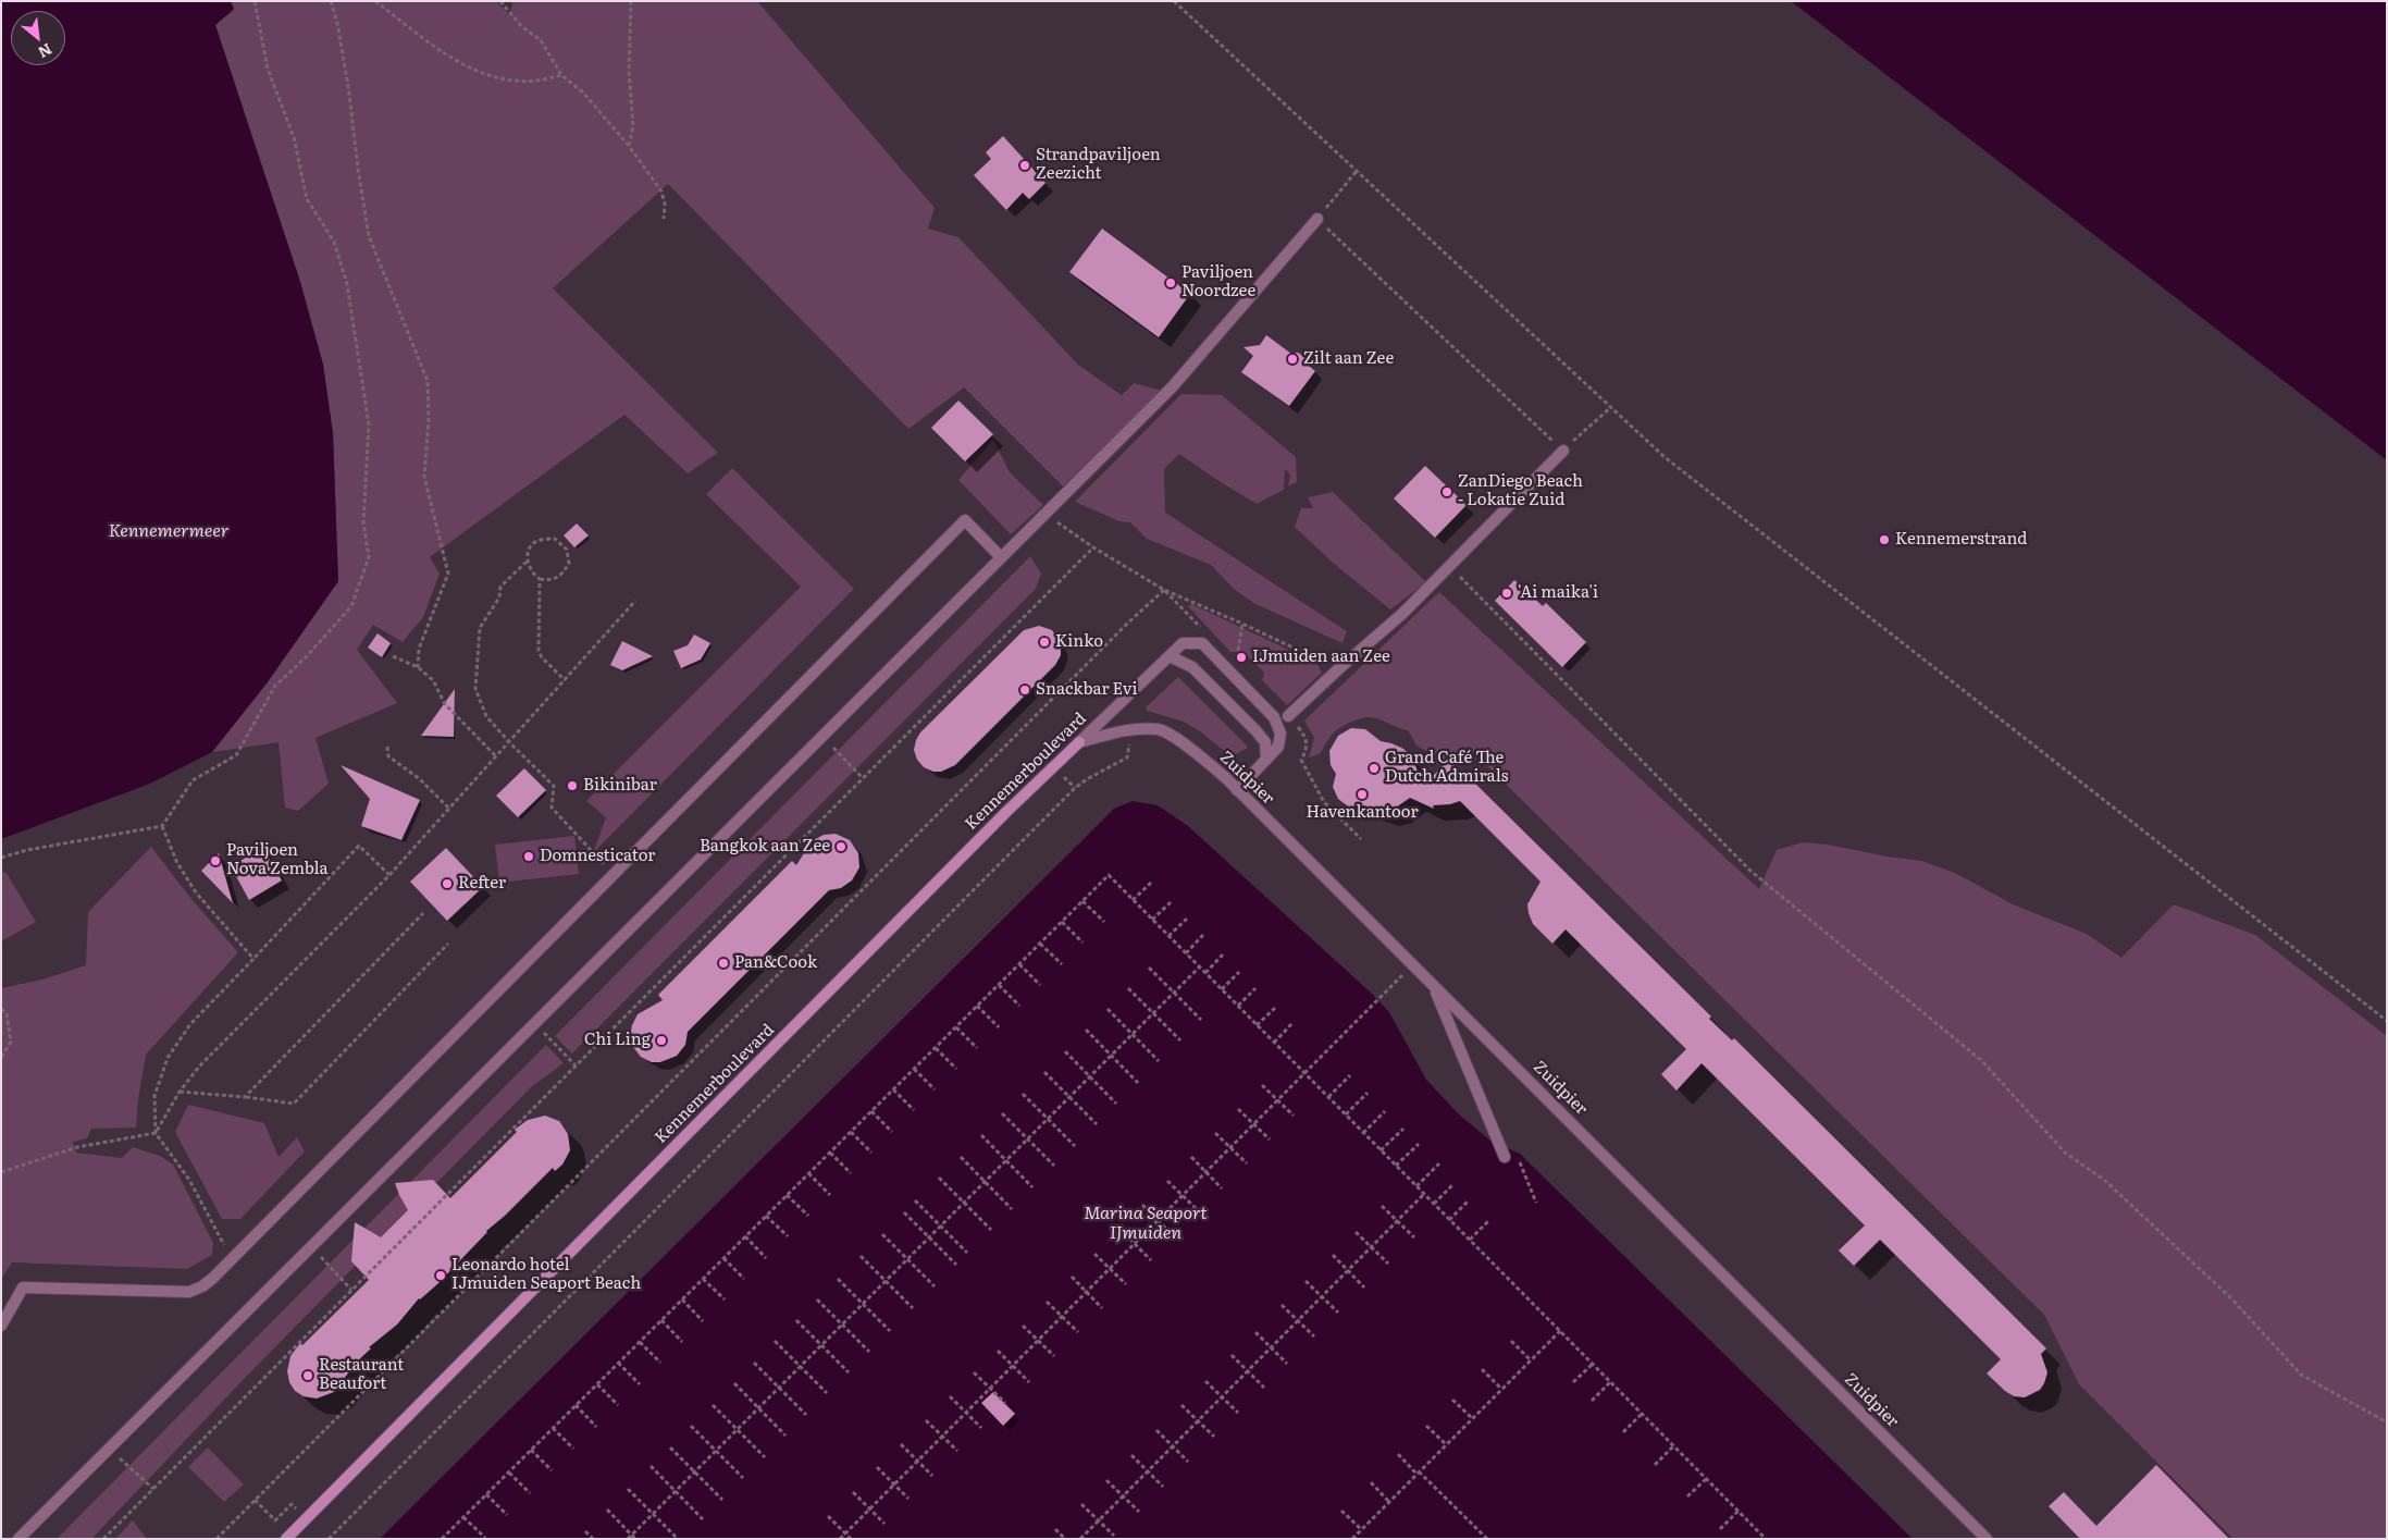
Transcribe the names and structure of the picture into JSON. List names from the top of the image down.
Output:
{
  "streets": {
    "street": ["Kennemerboulevard", "Zuidpier"]
  },
  "crossings": [
    ["Kennemerboulevard", "Zuidpier"]
  ],
  "water": ["Kennemermeer", "Marina Seaport IJmuiden"],
  "places": [
    "Strandpaviljoen Zeezicht",
    "Paviljoen Noordzee",
    "Zilt aan Zee",
    "ZanDiego Beach - Lokatie Zuid",
    "Kennemerstrand",
    "'Ai maika'i",
    "Kinko",
    "IJmuiden aan Zee",
    "Snackbar Evi",
    "Grand Café The Dutch Admirals",
    "Bikinibar",
    "Havenkantoor",
    "Bangkok aan Zee",
    "Domnesticator",
    "Paviljoen Nova Zembla",
    "Refter",
    "Pan&Cook",
    "Chi Ling",
    "Leonardo hotel IJmuiden Seaport Beach",
    "Restaurant Beaufort"
  ],
  "north": "bottom right"
}
